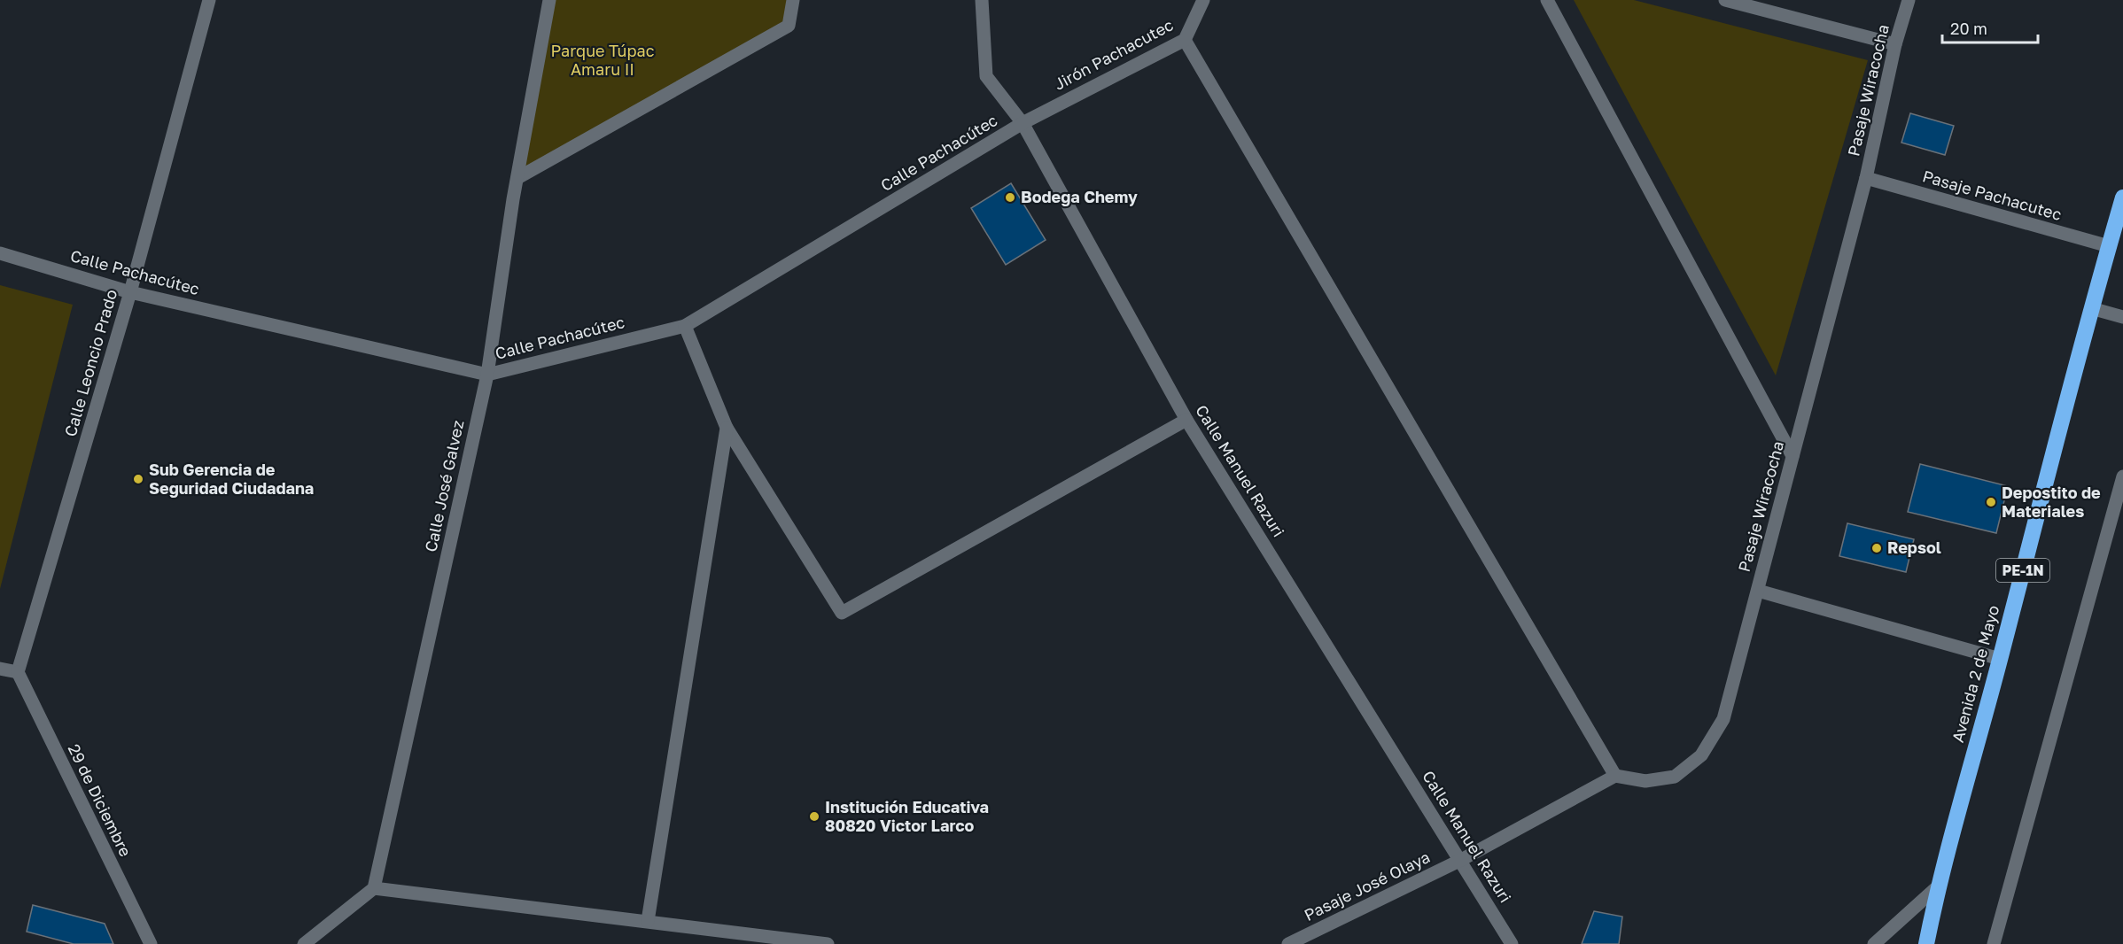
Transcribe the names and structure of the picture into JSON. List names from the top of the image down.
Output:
{
  "streets": {
    "highway": ["PE-1N", "Avenida 2 de Mayo"],
    "street": [
      "Jirón Pachacutec",
      "Pasaje Wiracocha",
      "Calle Pachacútec",
      "Pasaje Pachacutec",
      "Calle Leoncio Prado",
      "Calle Manuel Razuri",
      "Calle José Galvez",
      "29 de Diciembre",
      "Pasaje José Olaya"
    ]
  },
  "crossings": [
    ["Jirón Pachacutec", "Calle Pachacútec"],
    ["Jirón Pachacutec", "Calle Manuel Razuri"],
    ["Pasaje Wiracocha", "Pasaje Pachacutec"],
    ["Calle Pachacútec", "Calle Leoncio Prado"],
    ["Calle Pachacútec", "Calle Manuel Razuri"],
    ["Calle Pachacútec", "Calle José Galvez"],
    ["Pasaje Pachacutec", "Avenida 2 de Mayo"],
    ["Calle Leoncio Prado", "29 de Diciembre"],
    ["Calle Manuel Razuri", "Pasaje José Olaya"]
  ],
  "parks": ["Parque Túpac Amaru II"],
  "places": [
    "Bodega Chemy",
    "Sub Gerencia de Seguridad Ciudadana",
    "Depostito de Materiales",
    "Repsol",
    "Institución Educativa 80820 Victor Larco"
  ],
  "scale_bar": "20 m"
}
